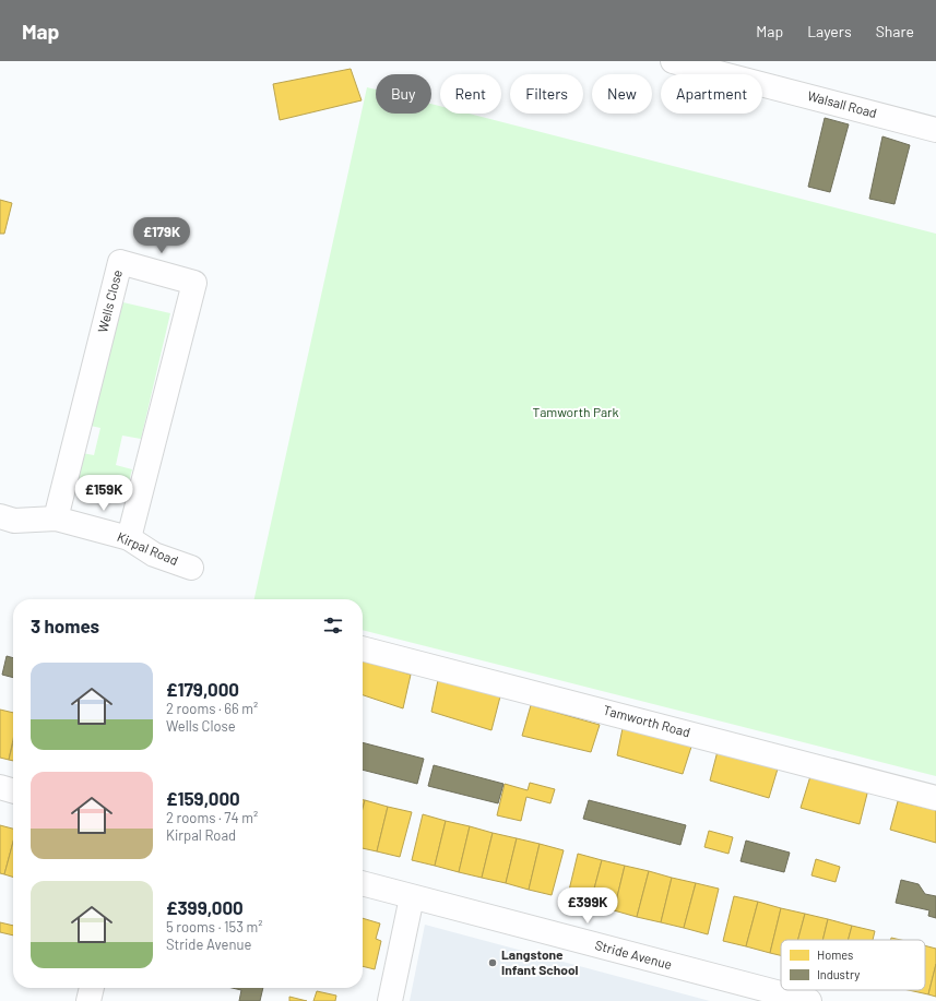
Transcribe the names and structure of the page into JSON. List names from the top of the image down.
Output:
{
  "streets": {
    "street": [
      "Walsall Road",
      "Wells Close",
      "Kirpal Road",
      "Tamworth Road",
      "Stride Avenue"
    ]
  },
  "crossings": [
    ["Wells Close", "Kirpal Road"]
  ],
  "parks": ["Tamworth Park"],
  "places": ["Langstone Infant School"],
  "legend": ["Homes", "Industry"],
  "page": {
    "header": "Map",
    "nav": ["Map", "Layers", "Share"],
    "chip": [
      "Buy",
      "Rent",
      "Filters",
      "New",
      "Apartment"
    ],
    "price": ["£179K", "£159K", "£399K"],
    "heading": "3 homes",
    "list": [
      {
        "name": "£179,000",
        "note": "2 rooms · 66 m² · Wells Close"
      },
      {
        "name": "£159,000",
        "note": "2 rooms · 74 m² · Kirpal Road"
      },
      {
        "name": "£399,000",
        "note": "5 rooms · 153 m² · Stride Avenue"
      }
    ]
  }
}
